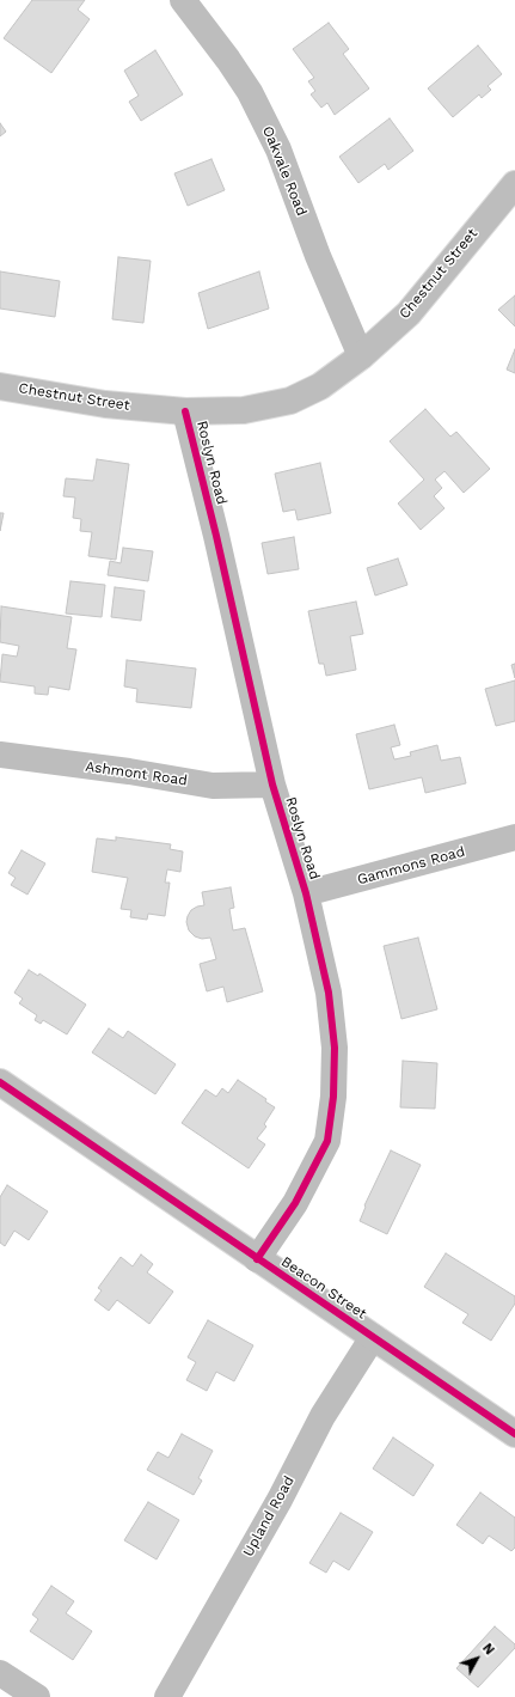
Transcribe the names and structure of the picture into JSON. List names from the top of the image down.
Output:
{
  "streets": {
    "street": [
      "Oakvale Road",
      "Chestnut Street",
      "Roslyn Road",
      "Ashmont Road",
      "Gammons Road",
      "Beacon Street",
      "Upland Road"
    ]
  },
  "crossings": [
    ["Oakvale Road", "Chestnut Street"],
    ["Chestnut Street", "Roslyn Road"],
    ["Roslyn Road", "Ashmont Road"],
    ["Roslyn Road", "Gammons Road"],
    ["Roslyn Road", "Beacon Street"],
    ["Beacon Street", "Upland Road"]
  ],
  "north": "top right"
}
